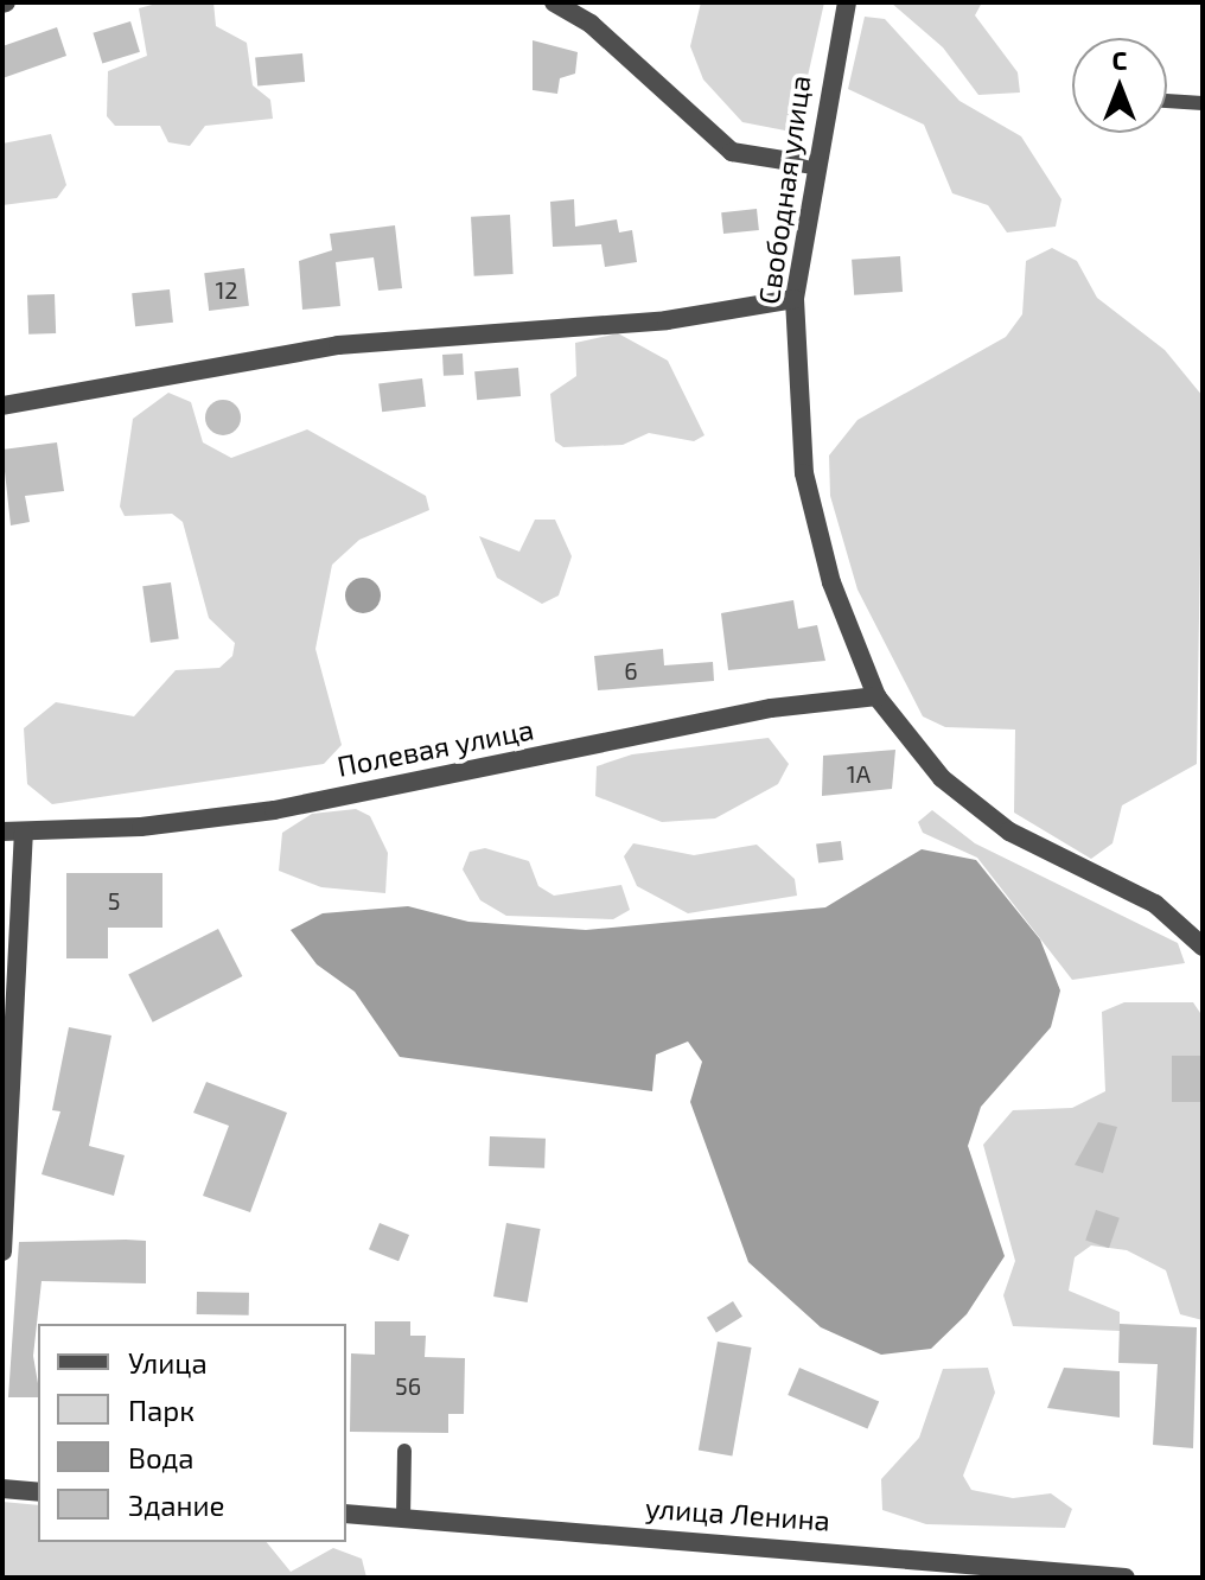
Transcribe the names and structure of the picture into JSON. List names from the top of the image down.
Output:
{
  "streets": {
    "street": ["Свободная улица", "Полевая улица", "улица Ленина"]
  },
  "crossings": [
    ["Свободная улица", "Полевая улица"]
  ],
  "house_numbers": [
    "12",
    "6",
    "1А",
    "5",
    "56"
  ],
  "legend": [
    "Улица",
    "Парк",
    "Вода",
    "Здание"
  ],
  "north": "top"
}
